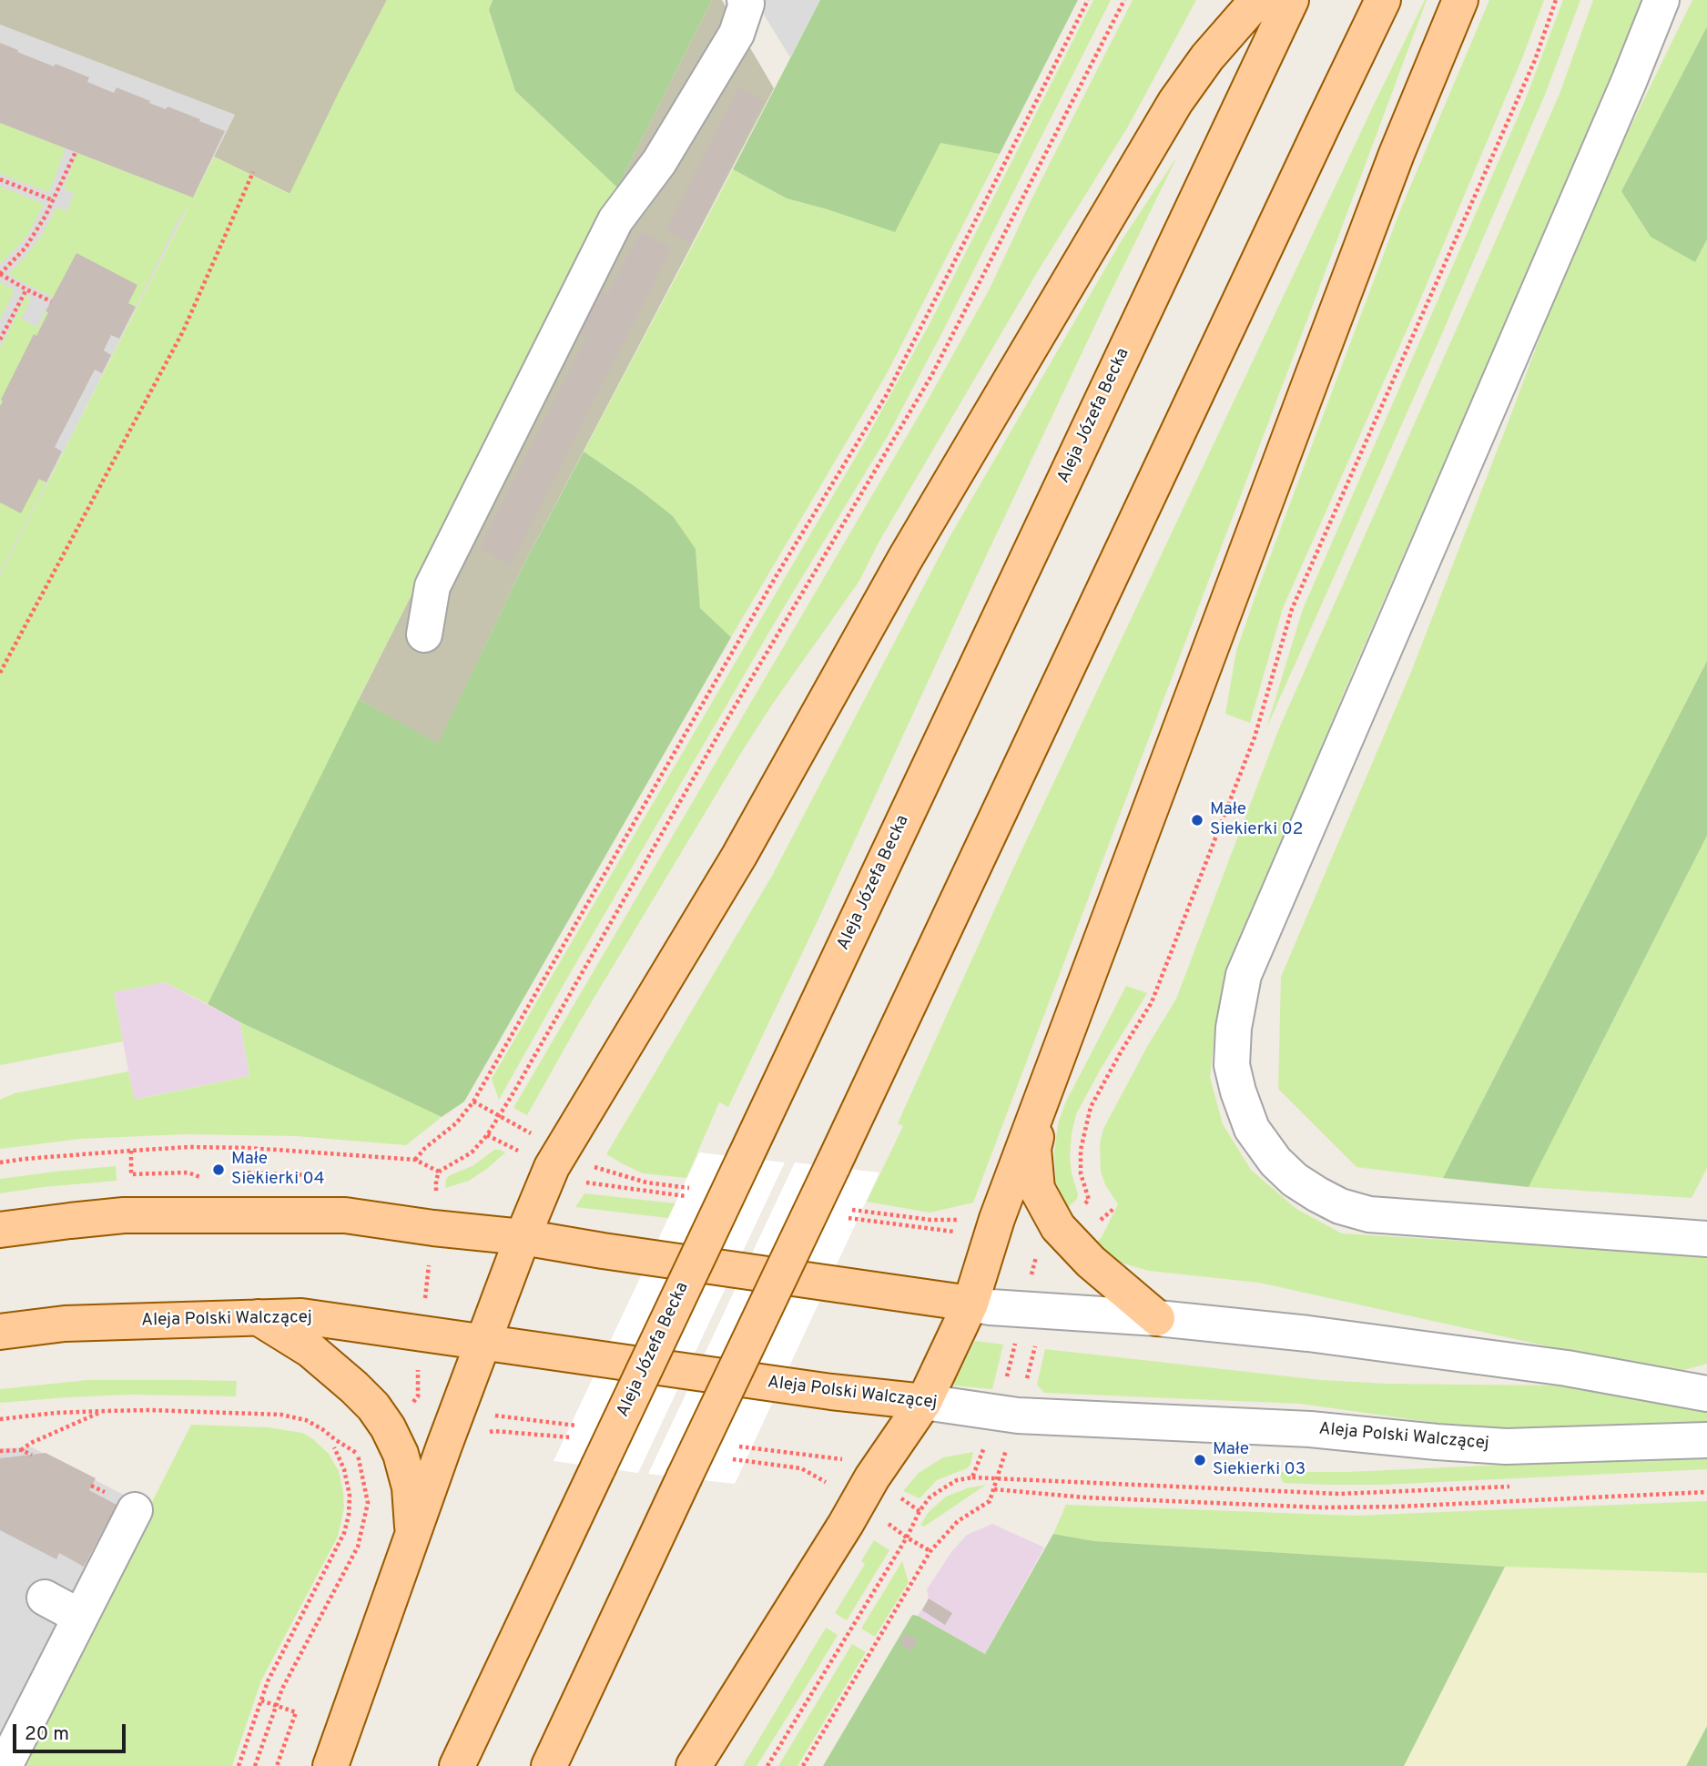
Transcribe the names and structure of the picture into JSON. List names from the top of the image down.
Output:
{
  "streets": {
    "main road": ["Aleja Józefa Becka", "Aleja Polski Walczącej"]
  },
  "places": ["Małe Siekierki 02", "Małe Siekierki 04", "Małe Siekierki 03"],
  "scale_bar": "20 m"
}
